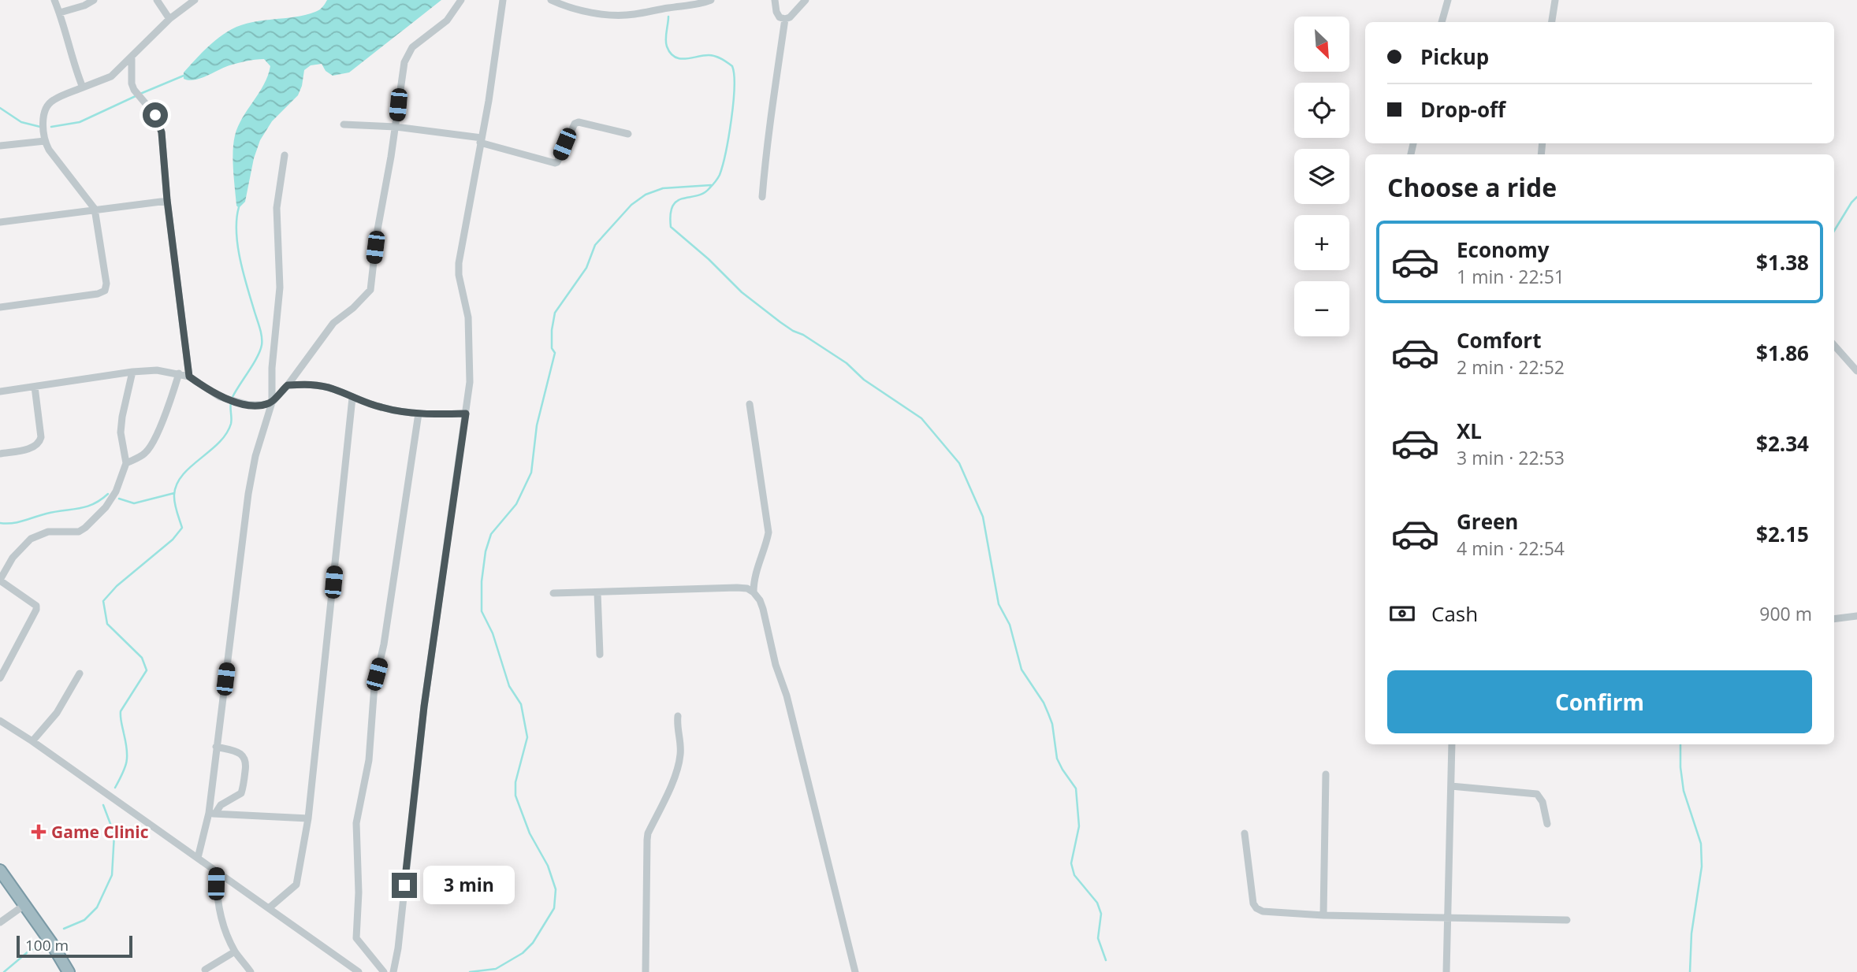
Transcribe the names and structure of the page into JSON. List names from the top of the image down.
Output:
{
  "places": {
    "health": ["Game Clinic"]
  },
  "scale_bar": "100 m",
  "north": "bottom right",
  "page": {
    "map_buttons": ["+", "−"],
    "banner": ["Pickup", "Drop-off"],
    "heading": "Choose a ride",
    "list": [
      {
        "name": "Economy",
        "note": "1 min · 22:51",
        "value": "$1.38"
      },
      {
        "name": "Comfort",
        "note": "2 min · 22:52",
        "value": "$1.86"
      },
      {
        "name": "XL",
        "note": "3 min · 22:53",
        "value": "$2.34"
      },
      {
        "name": "Green",
        "note": "4 min · 22:54",
        "value": "$2.15"
      }
    ],
    "pay": ["Cash", "900 m"],
    "buttons": "Confirm",
    "bubble": "3 min",
    "scale": "100 m"
  }
}
